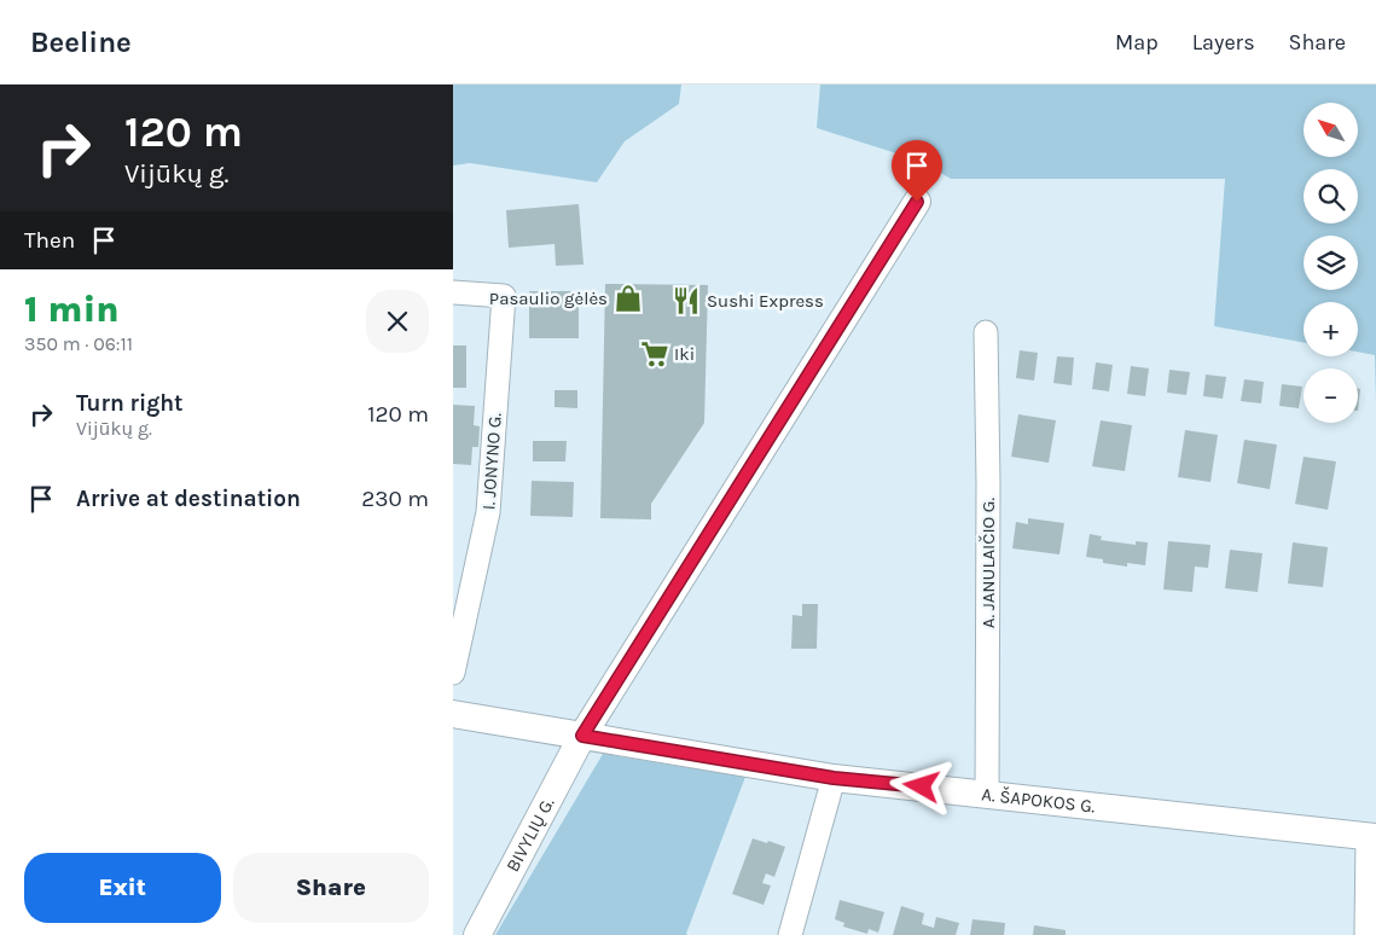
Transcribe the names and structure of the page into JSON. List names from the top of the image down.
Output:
{
  "streets": {
    "street": [
      "I. JONYNO G.",
      "A. JANULAIČIO G.",
      "A. ŠAPOKOS G.",
      "BIVYLIŲ G."
    ]
  },
  "crossings": [
    ["A. JANULAIČIO G.", "A. ŠAPOKOS G."],
    ["A. ŠAPOKOS G.", "BIVYLIŲ G."]
  ],
  "places": {
    "shop": ["Pasaulio gėlės"],
    "restaurant": ["Sushi Express"],
    "supermarket": ["Iki"]
  },
  "north": "top left",
  "page": {
    "header": "Beeline",
    "nav": ["Map", "Layers", "Share"],
    "turn": ["120 m", "Vijūkų g."],
    "map_buttons": ["+", "−"],
    "then": "Then",
    "heading": ["1 min", "350 m · 06:11"],
    "list": [
      {
        "name": "Turn right",
        "note": "Vijūkų g.",
        "value": "120 m"
      },
      {
        "name": "Arrive at destination",
        "value": "230 m"
      }
    ],
    "buttons": ["Exit", "Share"]
  }
}
